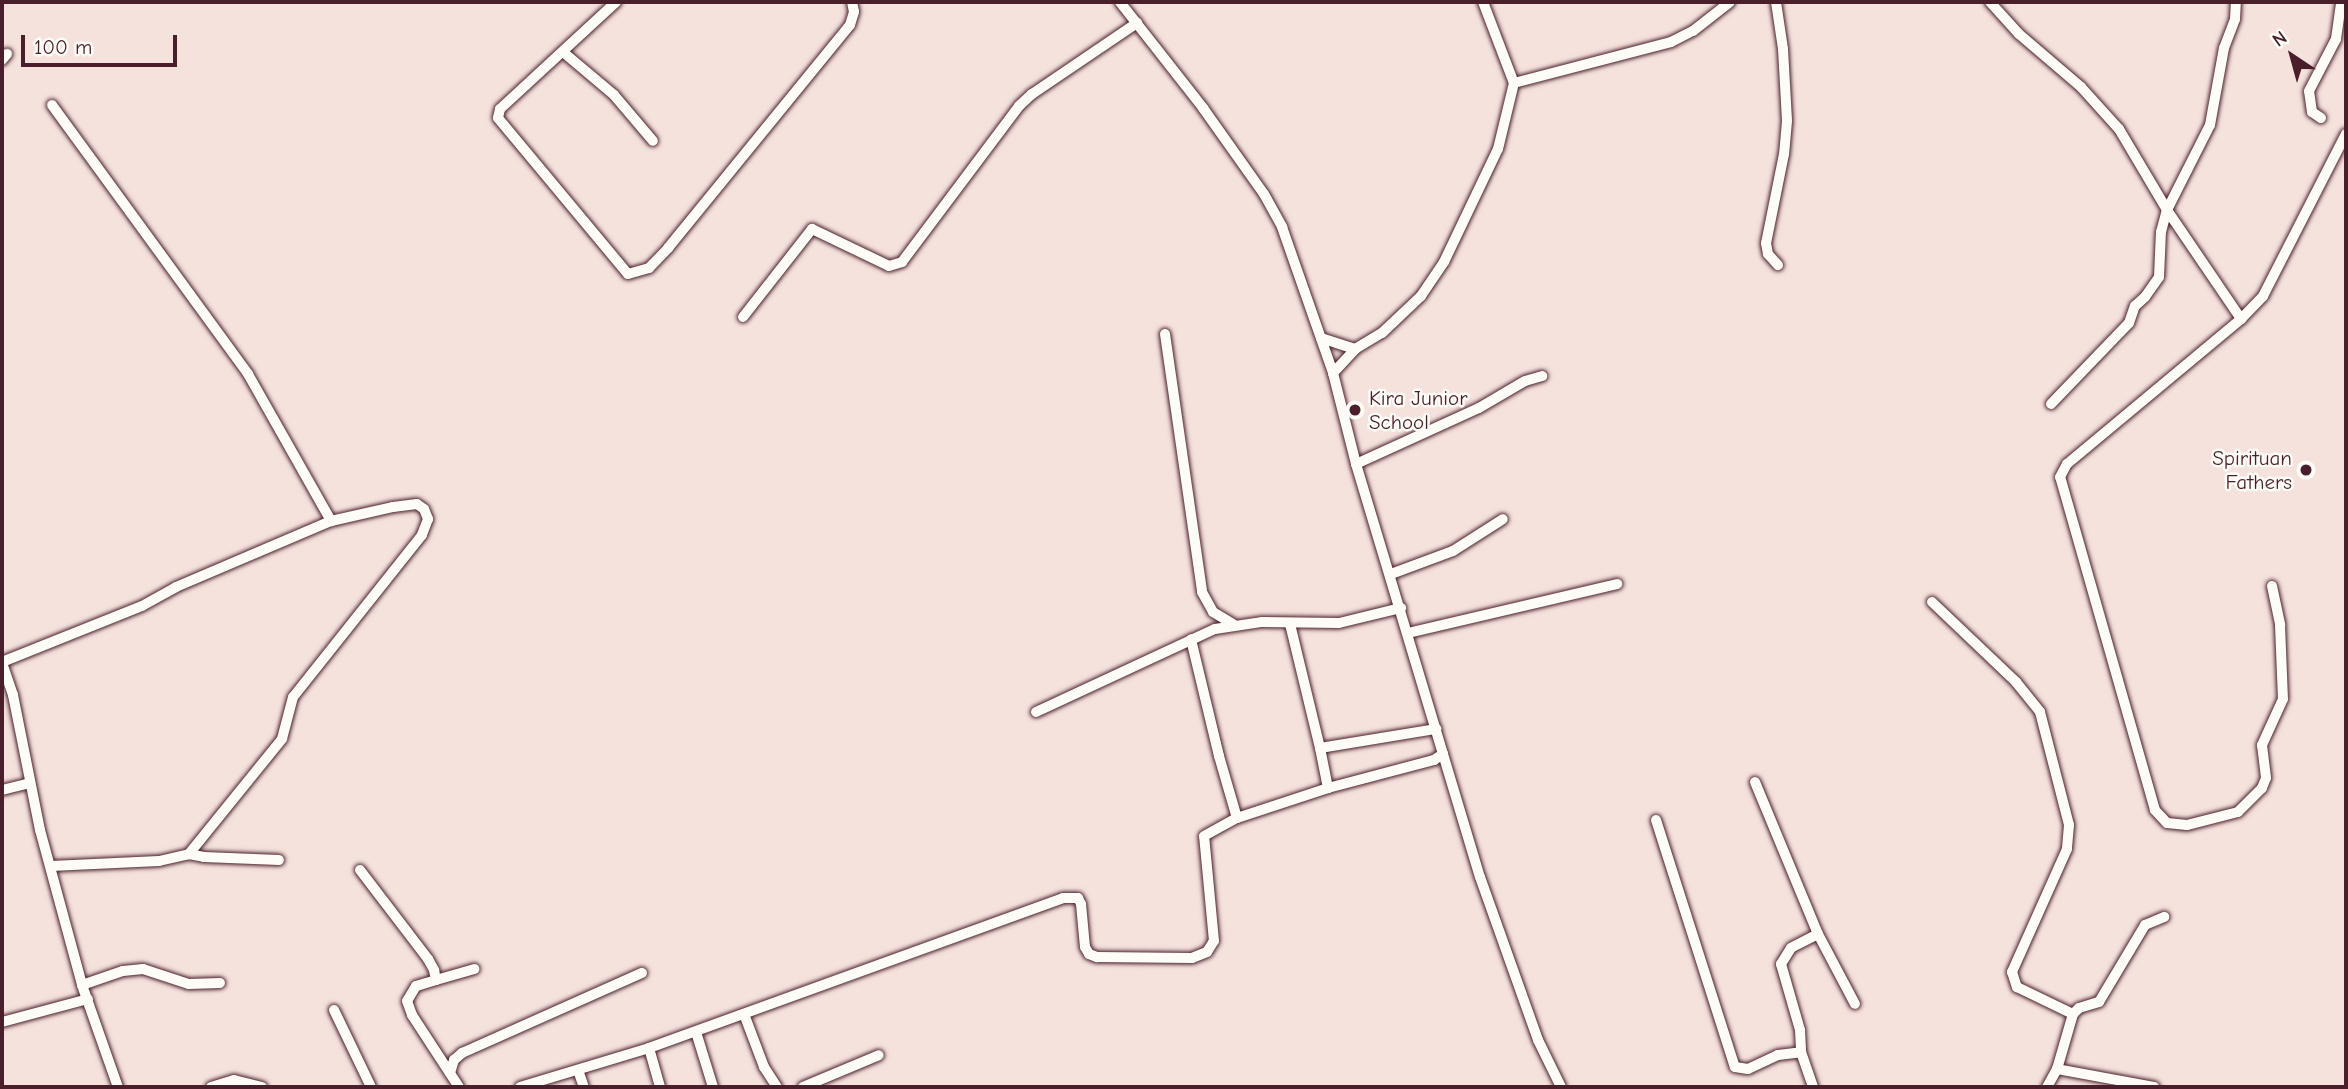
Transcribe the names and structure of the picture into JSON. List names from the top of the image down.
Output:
{
  "places": ["Kira Junior School", "Spirituan Fathers"],
  "scale_bar": "100 m",
  "north": "top left"
}
